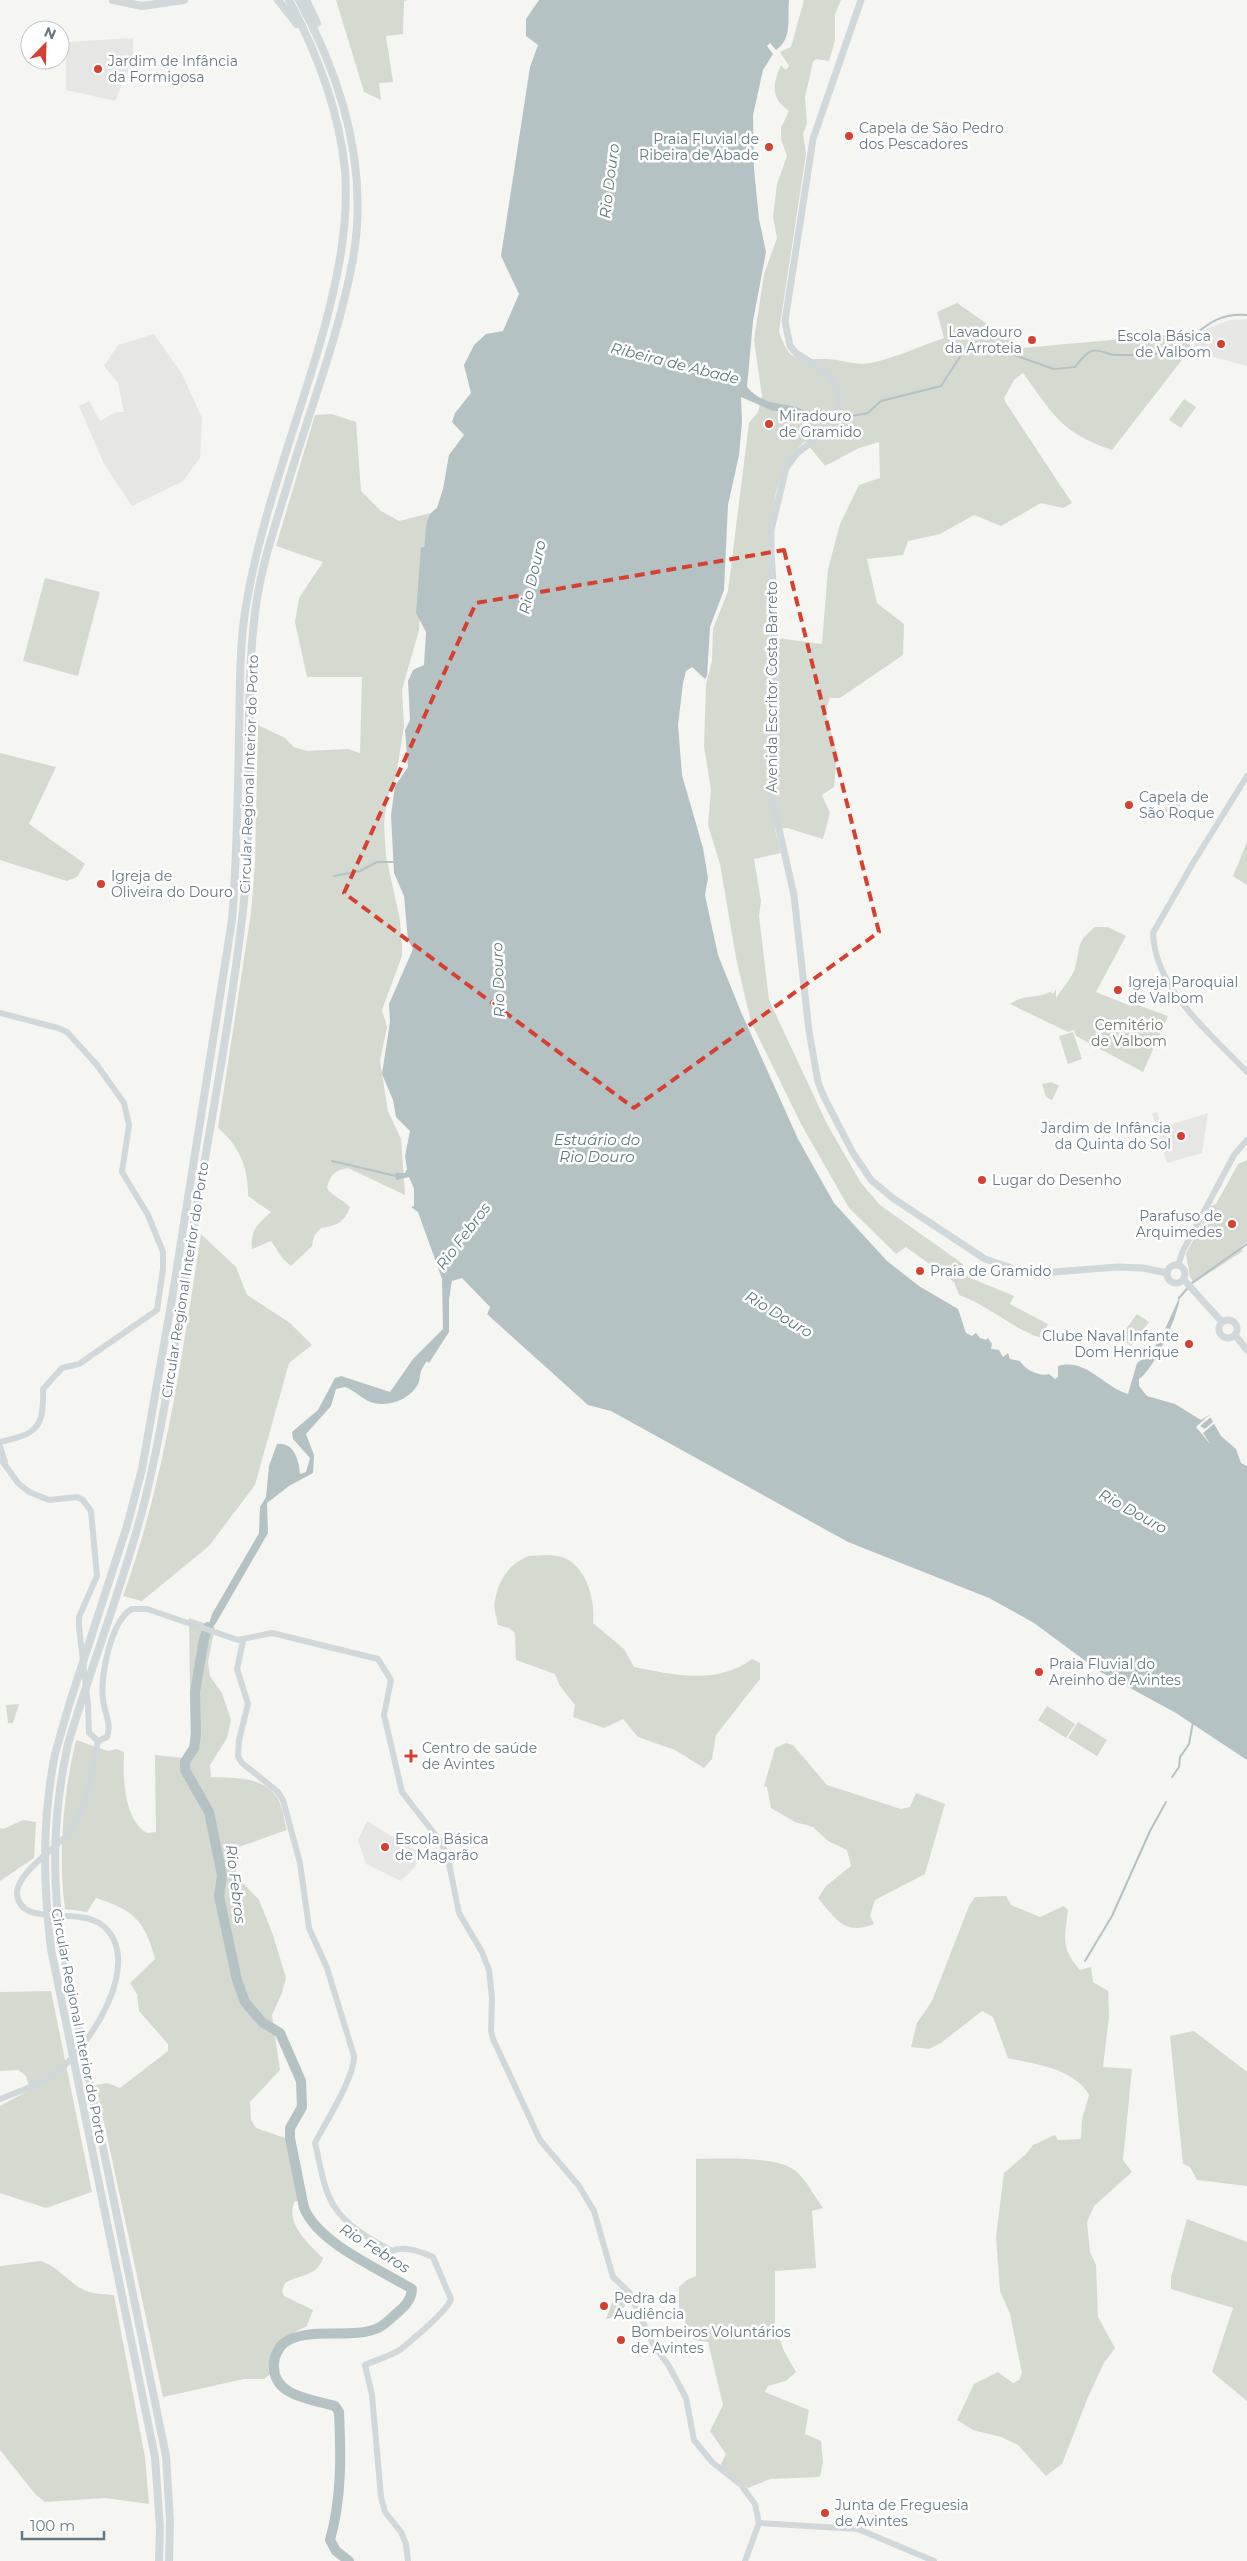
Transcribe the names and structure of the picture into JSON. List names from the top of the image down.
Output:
{
  "streets": {
    "highway": ["Circular Regional Interior do Porto"],
    "main road": ["Avenida Escritor Costa Barreto"]
  },
  "water": [
    "Rio Douro",
    "Ribeira de Abade",
    "Estuário do Rio Douro",
    "Rio Febros"
  ],
  "parks": ["Cemitério de Valbom"],
  "places": {
    "other": [
      "Jardim de Infância da Formigosa",
      "Capela de São Pedro dos Pescadores",
      "Praia Fluvial de Ribeira de Abade",
      "Lavadouro da Arroteia",
      "Escola Básica de Valbom",
      "Miradouro de Gramido",
      "Capela de São Roque",
      "Igreja de Oliveira do Douro",
      "Igreja Paroquial de Valbom",
      "Jardim de Infância da Quinta do Sol",
      "Lugar do Desenho",
      "Parafuso de Arquimedes",
      "Praia de Gramido",
      "Clube Naval Infante Dom Henrique",
      "Praia Fluvial do Areinho de Avintes",
      "Escola Básica de Magarão",
      "Pedra da Audiência",
      "Bombeiros Voluntários de Avintes",
      "Junta de Freguesia de Avintes"
    ],
    "health": ["Centro de saúde de Avintes"]
  },
  "scale_bar": "100 m",
  "north": "top right"
}
